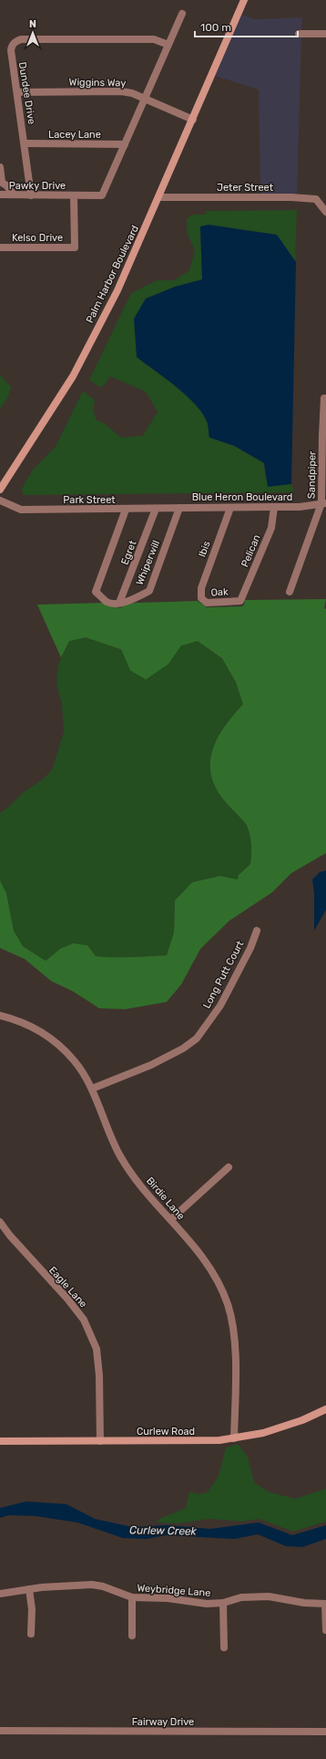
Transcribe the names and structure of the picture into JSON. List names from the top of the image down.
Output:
{
  "streets": {
    "main road": ["Palm Harbor Boulevard", "Curlew Road"],
    "street": [
      "Wiggins Way",
      "Dundee Drive",
      "Lacey Lane",
      "Pawky Drive",
      "Jeter Street",
      "Kelso Drive",
      "Sandpiper",
      "Blue Heron Boulevard",
      "Park Street",
      "Ibis",
      "Pelican",
      "Egret",
      "Whiperwill",
      "Oak",
      "Long Putt Court",
      "Birdie Lane",
      "Eagle Lane",
      "Weybridge Lane",
      "Fairway Drive"
    ]
  },
  "crossings": [
    ["Wiggins Way", "Dundee Drive"],
    ["Wiggins Way", "Palm Harbor Boulevard"],
    ["Dundee Drive", "Lacey Lane"],
    ["Dundee Drive", "Pawky Drive"],
    ["Pawky Drive", "Kelso Drive"],
    ["Jeter Street", "Palm Harbor Boulevard"],
    ["Sandpiper", "Blue Heron Boulevard"],
    ["Blue Heron Boulevard", "Park Street"],
    ["Blue Heron Boulevard", "Ibis"],
    ["Blue Heron Boulevard", "Pelican"],
    ["Blue Heron Boulevard", "Whiperwill"],
    ["Park Street", "Egret"],
    ["Park Street", "Whiperwill"],
    ["Ibis", "Oak"],
    ["Pelican", "Oak"],
    ["Egret", "Whiperwill"],
    ["Long Putt Court", "Birdie Lane"],
    ["Birdie Lane", "Curlew Road"],
    ["Eagle Lane", "Curlew Road"]
  ],
  "water": ["Curlew Creek"],
  "scale_bar": "100 m",
  "north": "top"
}
